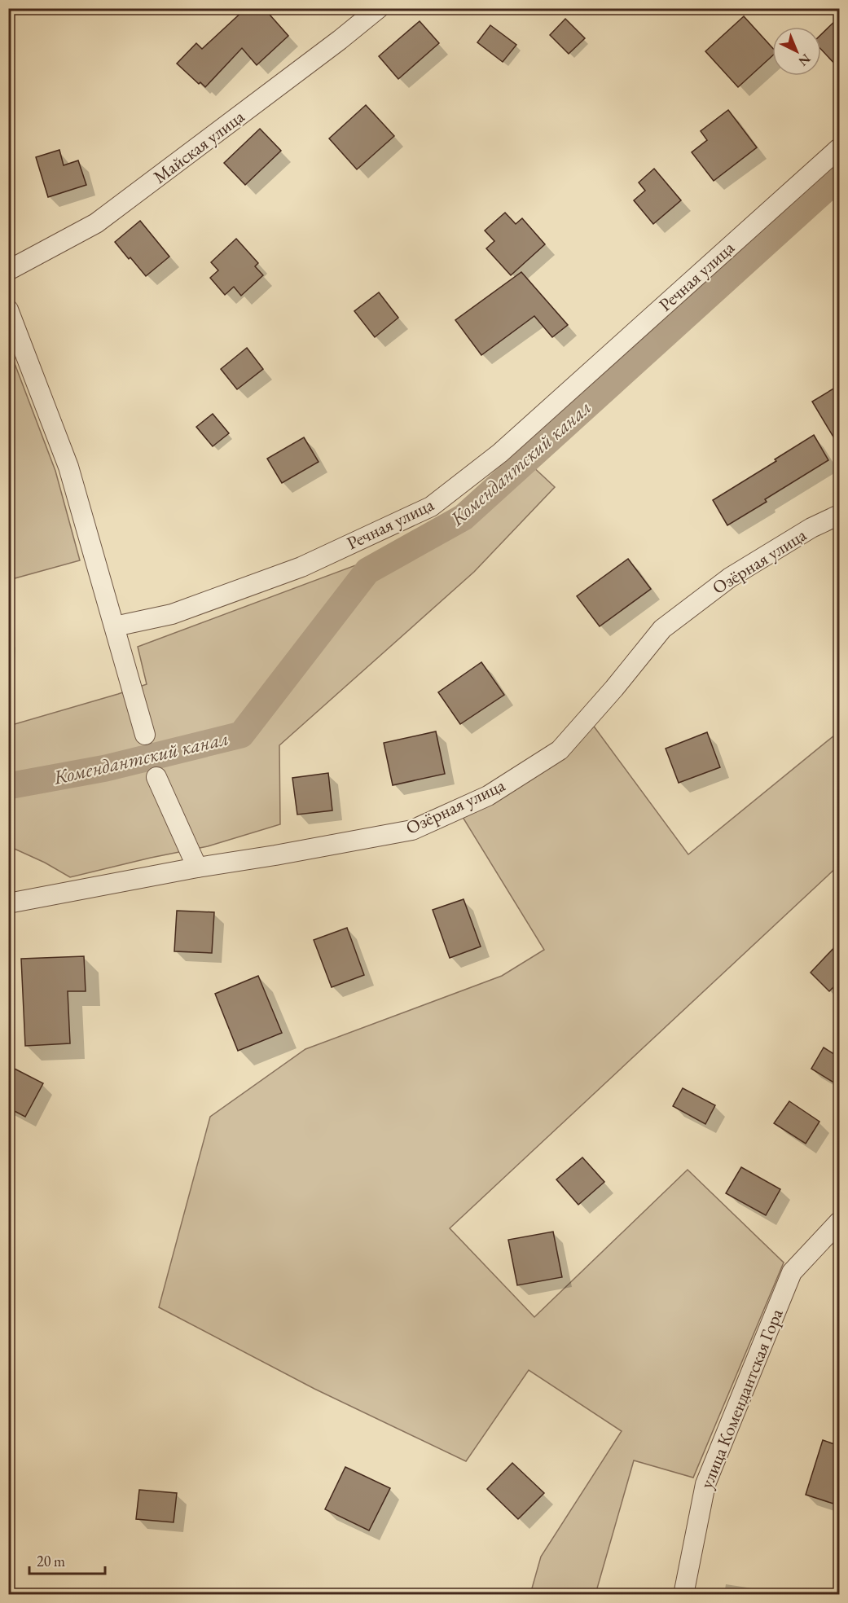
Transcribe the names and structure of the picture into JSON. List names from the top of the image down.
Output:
{
  "streets": {
    "street": [
      "Майская улица",
      "Речная улица",
      "Озёрная улица",
      "улица Комендантская Гора"
    ]
  },
  "water": ["Комендантский канал"],
  "scale_bar": "20 m",
  "north": "bottom right"
}
